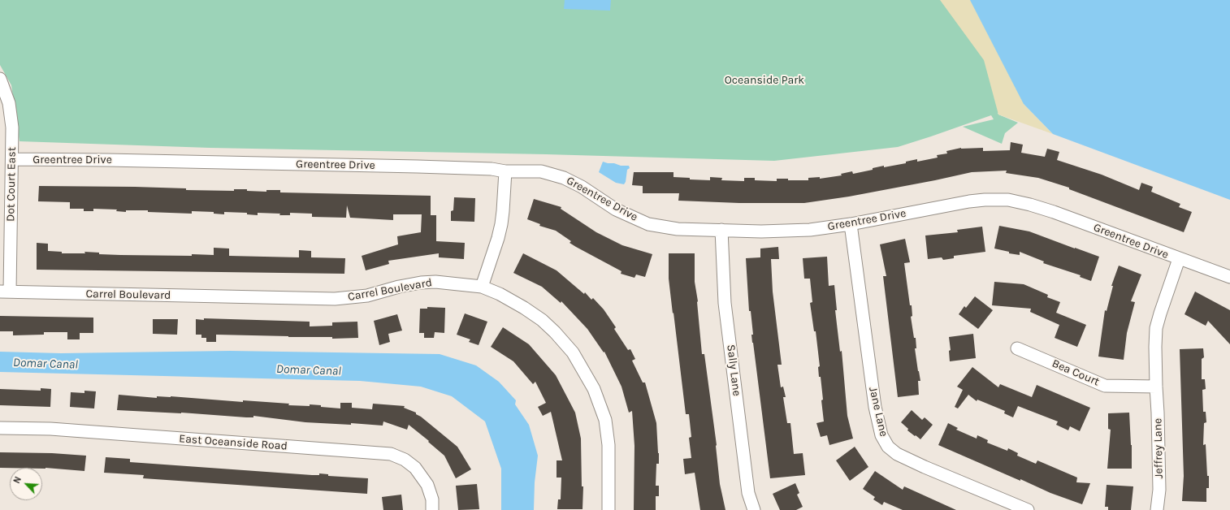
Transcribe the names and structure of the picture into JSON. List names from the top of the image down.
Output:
{
  "streets": {
    "street": [
      "Greentree Drive",
      "Dot Court East",
      "Carrel Boulevard",
      "Sally Lane",
      "Bea Court",
      "Jane Lane",
      "East Oceanside Road",
      "Jeffrey Lane"
    ]
  },
  "crossings": [
    ["Greentree Drive", "Dot Court East"],
    ["Greentree Drive", "Sally Lane"],
    ["Greentree Drive", "Jane Lane"],
    ["Greentree Drive", "Jeffrey Lane"],
    ["Dot Court East", "Carrel Boulevard"],
    ["Bea Court", "Jeffrey Lane"]
  ],
  "water": ["Domar Canal"],
  "parks": ["Oceanside Park"],
  "north": "top left"
}
